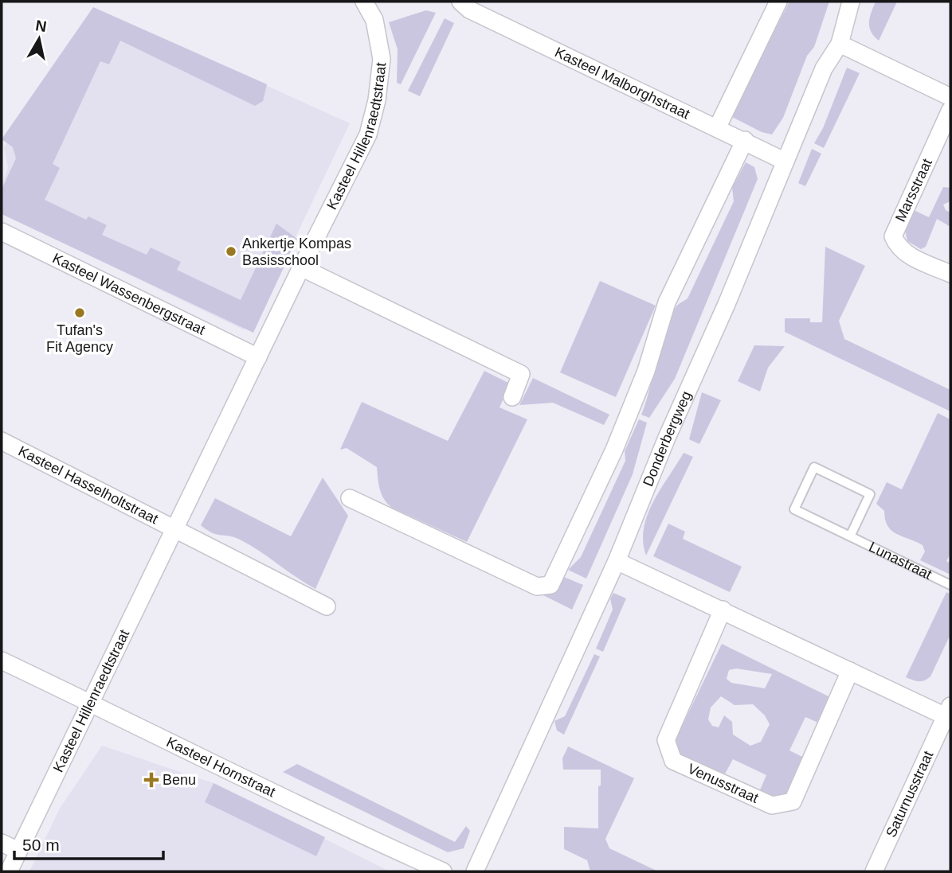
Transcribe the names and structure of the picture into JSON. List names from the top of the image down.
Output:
{
  "streets": {
    "street": [
      "Kasteel Malborghstraat",
      "Kasteel Hillenraedtstraat",
      "Marsstraat",
      "Kasteel Wassenbergstraat",
      "Donderbergweg",
      "Kasteel Hasselholtstraat",
      "Kasteel Hornstraat",
      "Venusstraat",
      "Saturnusstraat"
    ],
    "lane": ["Lunastraat"]
  },
  "crossings": [
    ["Kasteel Malborghstraat", "Donderbergweg"],
    ["Kasteel Hillenraedtstraat", "Kasteel Wassenbergstraat"],
    ["Kasteel Hillenraedtstraat", "Kasteel Hasselholtstraat"],
    ["Kasteel Hillenraedtstraat", "Kasteel Hornstraat"]
  ],
  "places": {
    "other": ["Ankertje Kompas Basisschool", "Tufan's Fit Agency"],
    "health": ["Benu"]
  },
  "scale_bar": "50 m",
  "north": "top"
}
